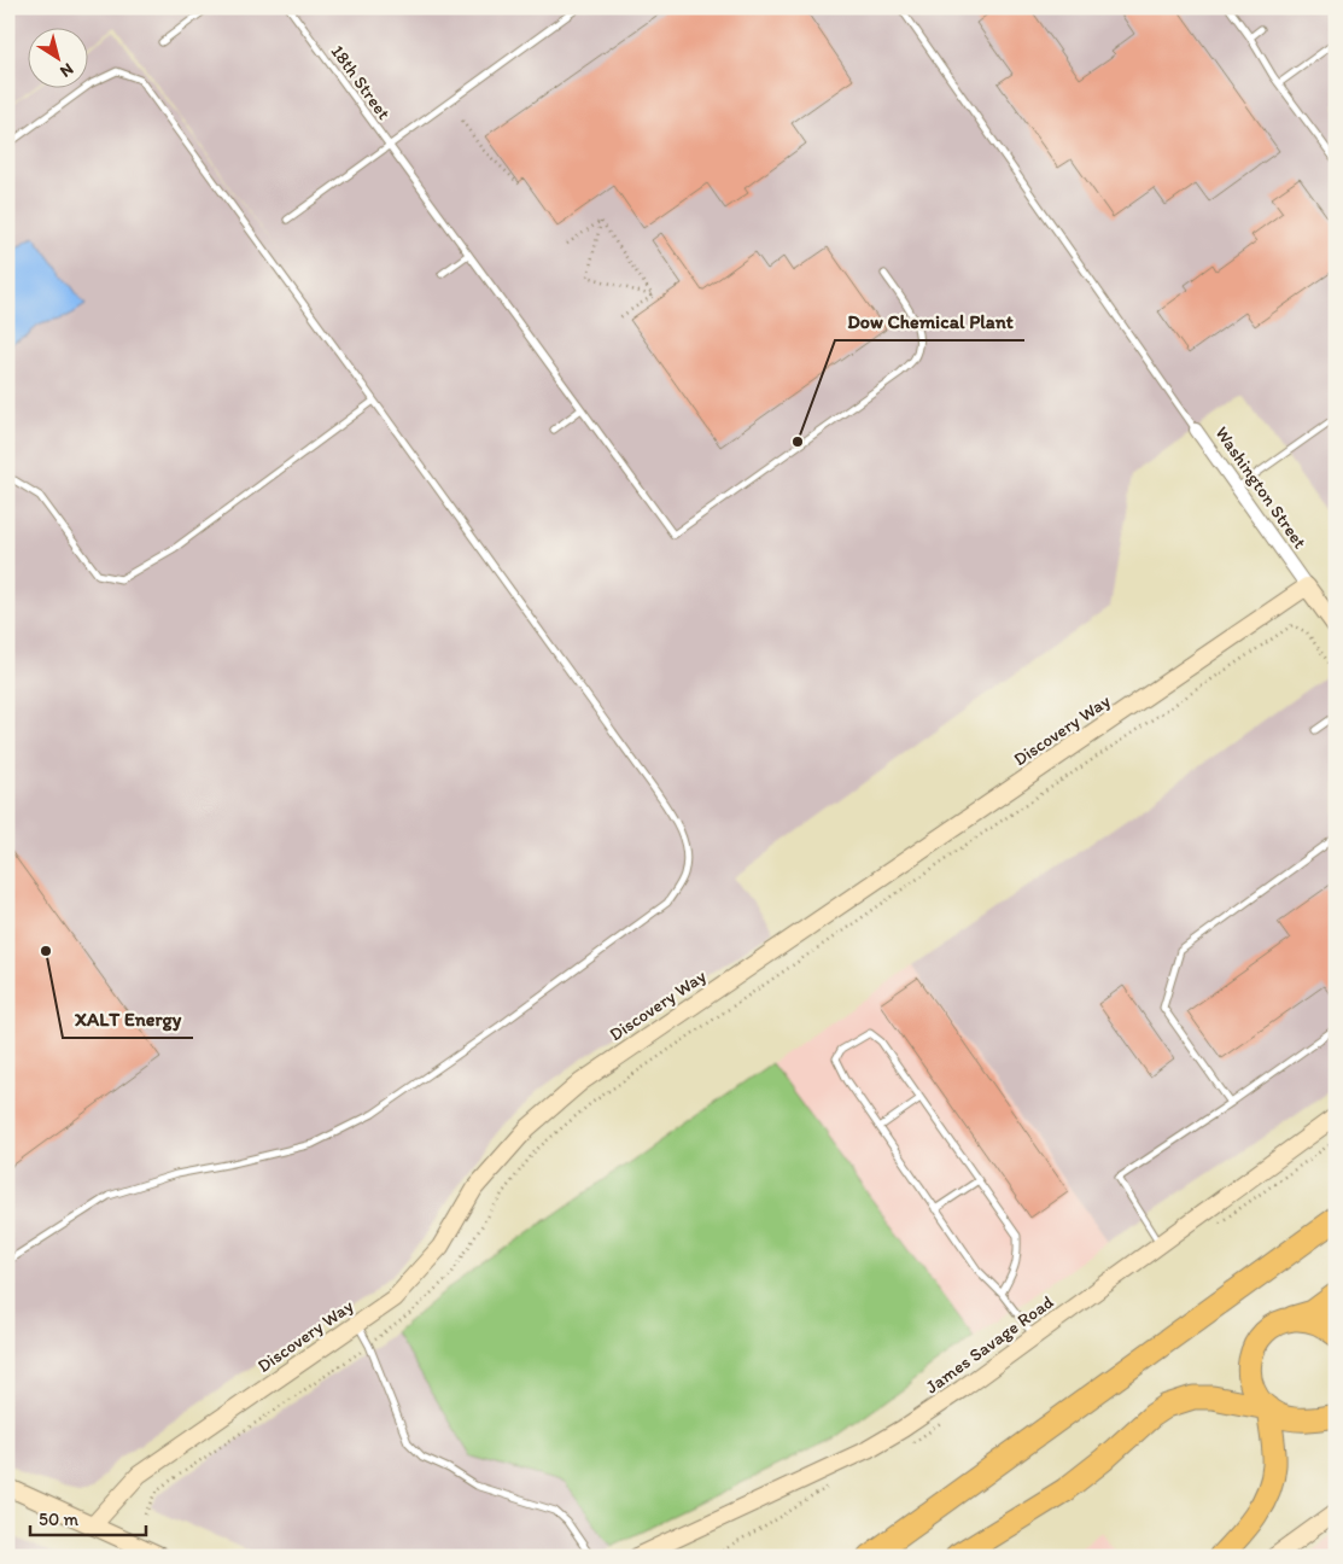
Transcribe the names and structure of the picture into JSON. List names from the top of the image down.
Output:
{
  "streets": {
    "street": ["Washington Street", "Discovery Way", "James Savage Road"],
    "lane": ["18th Street"]
  },
  "crossings": [
    ["Washington Street", "Discovery Way"]
  ],
  "places": ["Dow Chemical Plant", "XALT Energy"],
  "scale_bar": "50 m",
  "north": "bottom right"
}
